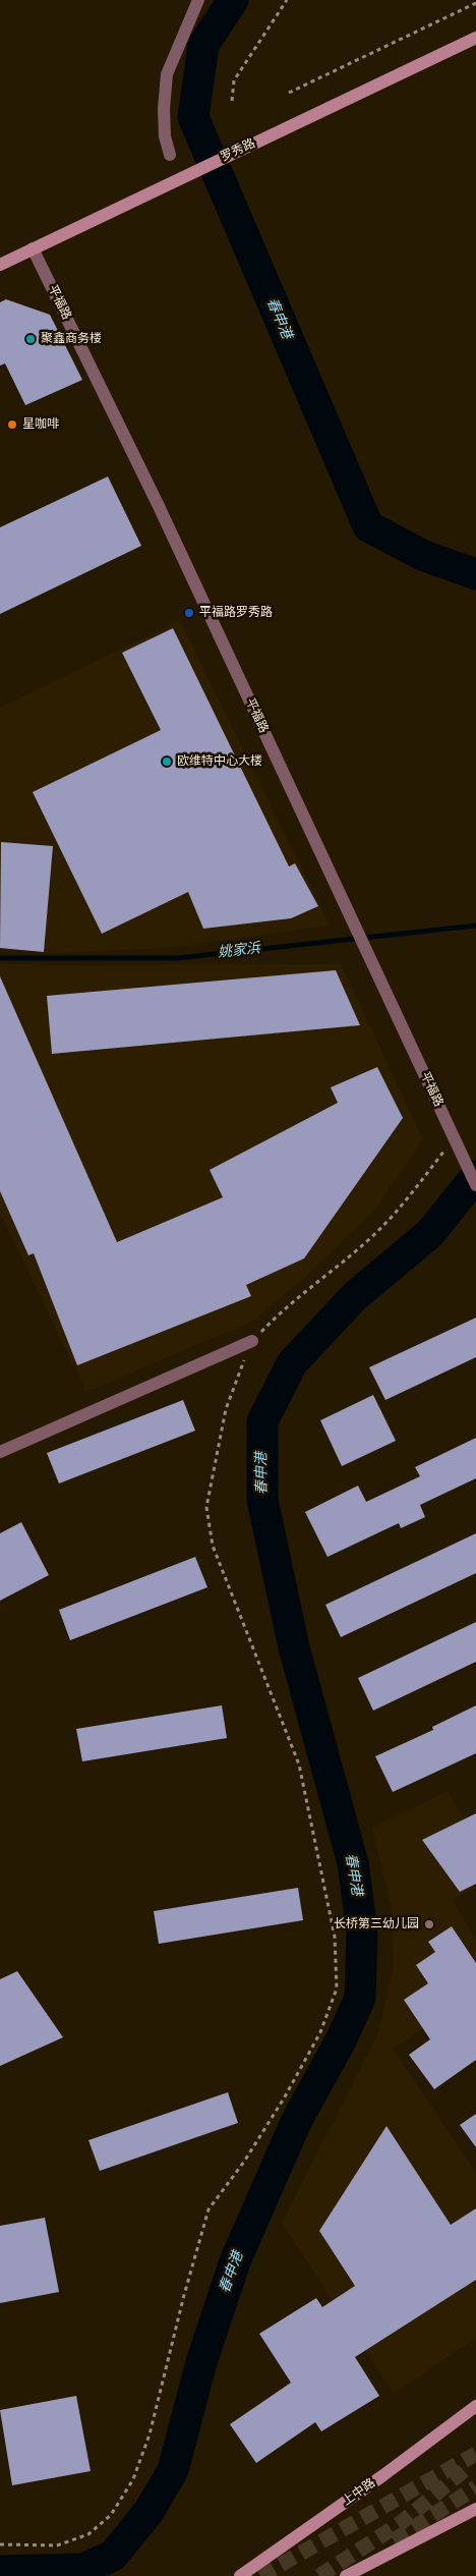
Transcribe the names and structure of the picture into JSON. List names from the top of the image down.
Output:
{
  "streets": {
    "street": ["罗秀路", "平福路", "上中路"]
  },
  "crossings": [
    ["罗秀路", "平福路"]
  ],
  "water": ["春申港", "姚家浜"],
  "places": [
    "聚鑫商务楼",
    "星咖啡",
    "平福路罗秀路",
    "欧维特中心大楼",
    "长桥第三幼儿园"
  ]
}
